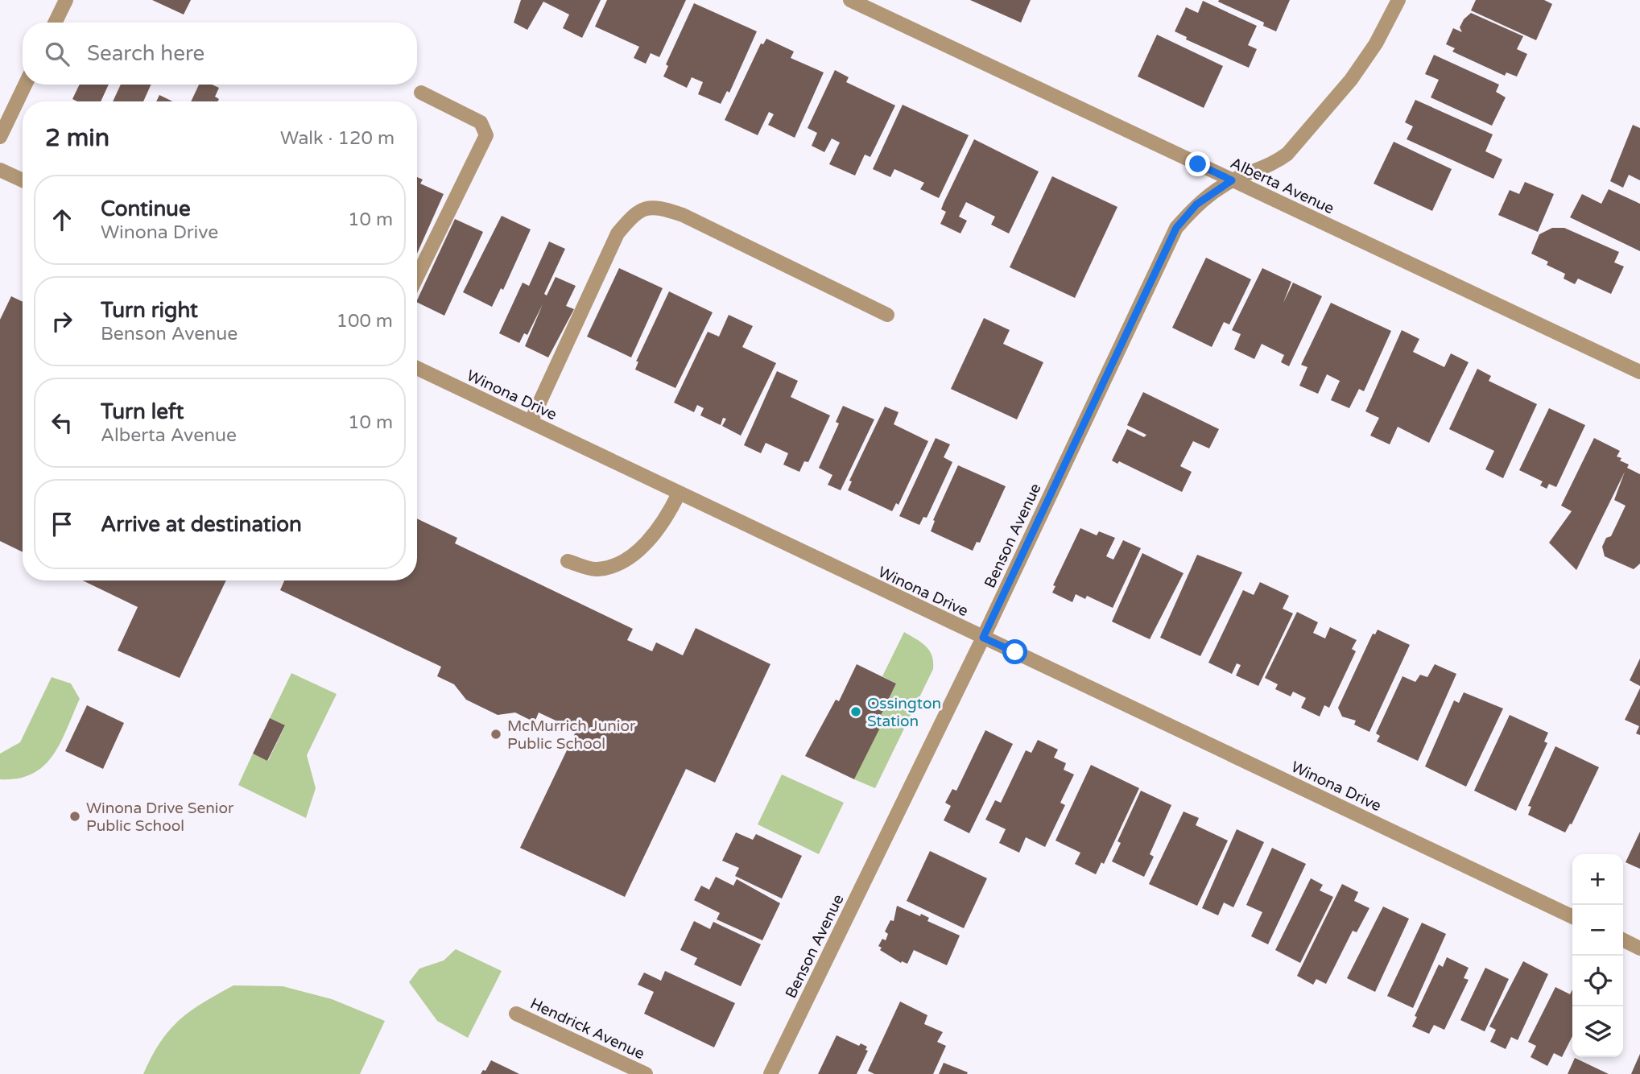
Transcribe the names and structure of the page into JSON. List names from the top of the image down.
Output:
{
  "streets": {
    "street": [
      "Alberta Avenue",
      "Winona Drive",
      "Benson Avenue",
      "Hendrick Avenue"
    ]
  },
  "crossings": [
    ["Alberta Avenue", "Benson Avenue"],
    ["Winona Drive", "Benson Avenue"]
  ],
  "places": ["Ossington Station", "McMurrich Junior Public School", "Winona Drive Senior Public School"],
  "page": {
    "search": "Search here",
    "heading": ["2 min", "Walk · 120 m"],
    "list": [
      ["Continue", "Winona Drive", "10 m"],
      ["Turn right", "Benson Avenue", "100 m"],
      ["Turn left", "Alberta Avenue", "10 m"],
      "Arrive at destination"
    ],
    "map_buttons": ["+", "−"]
  }
}
